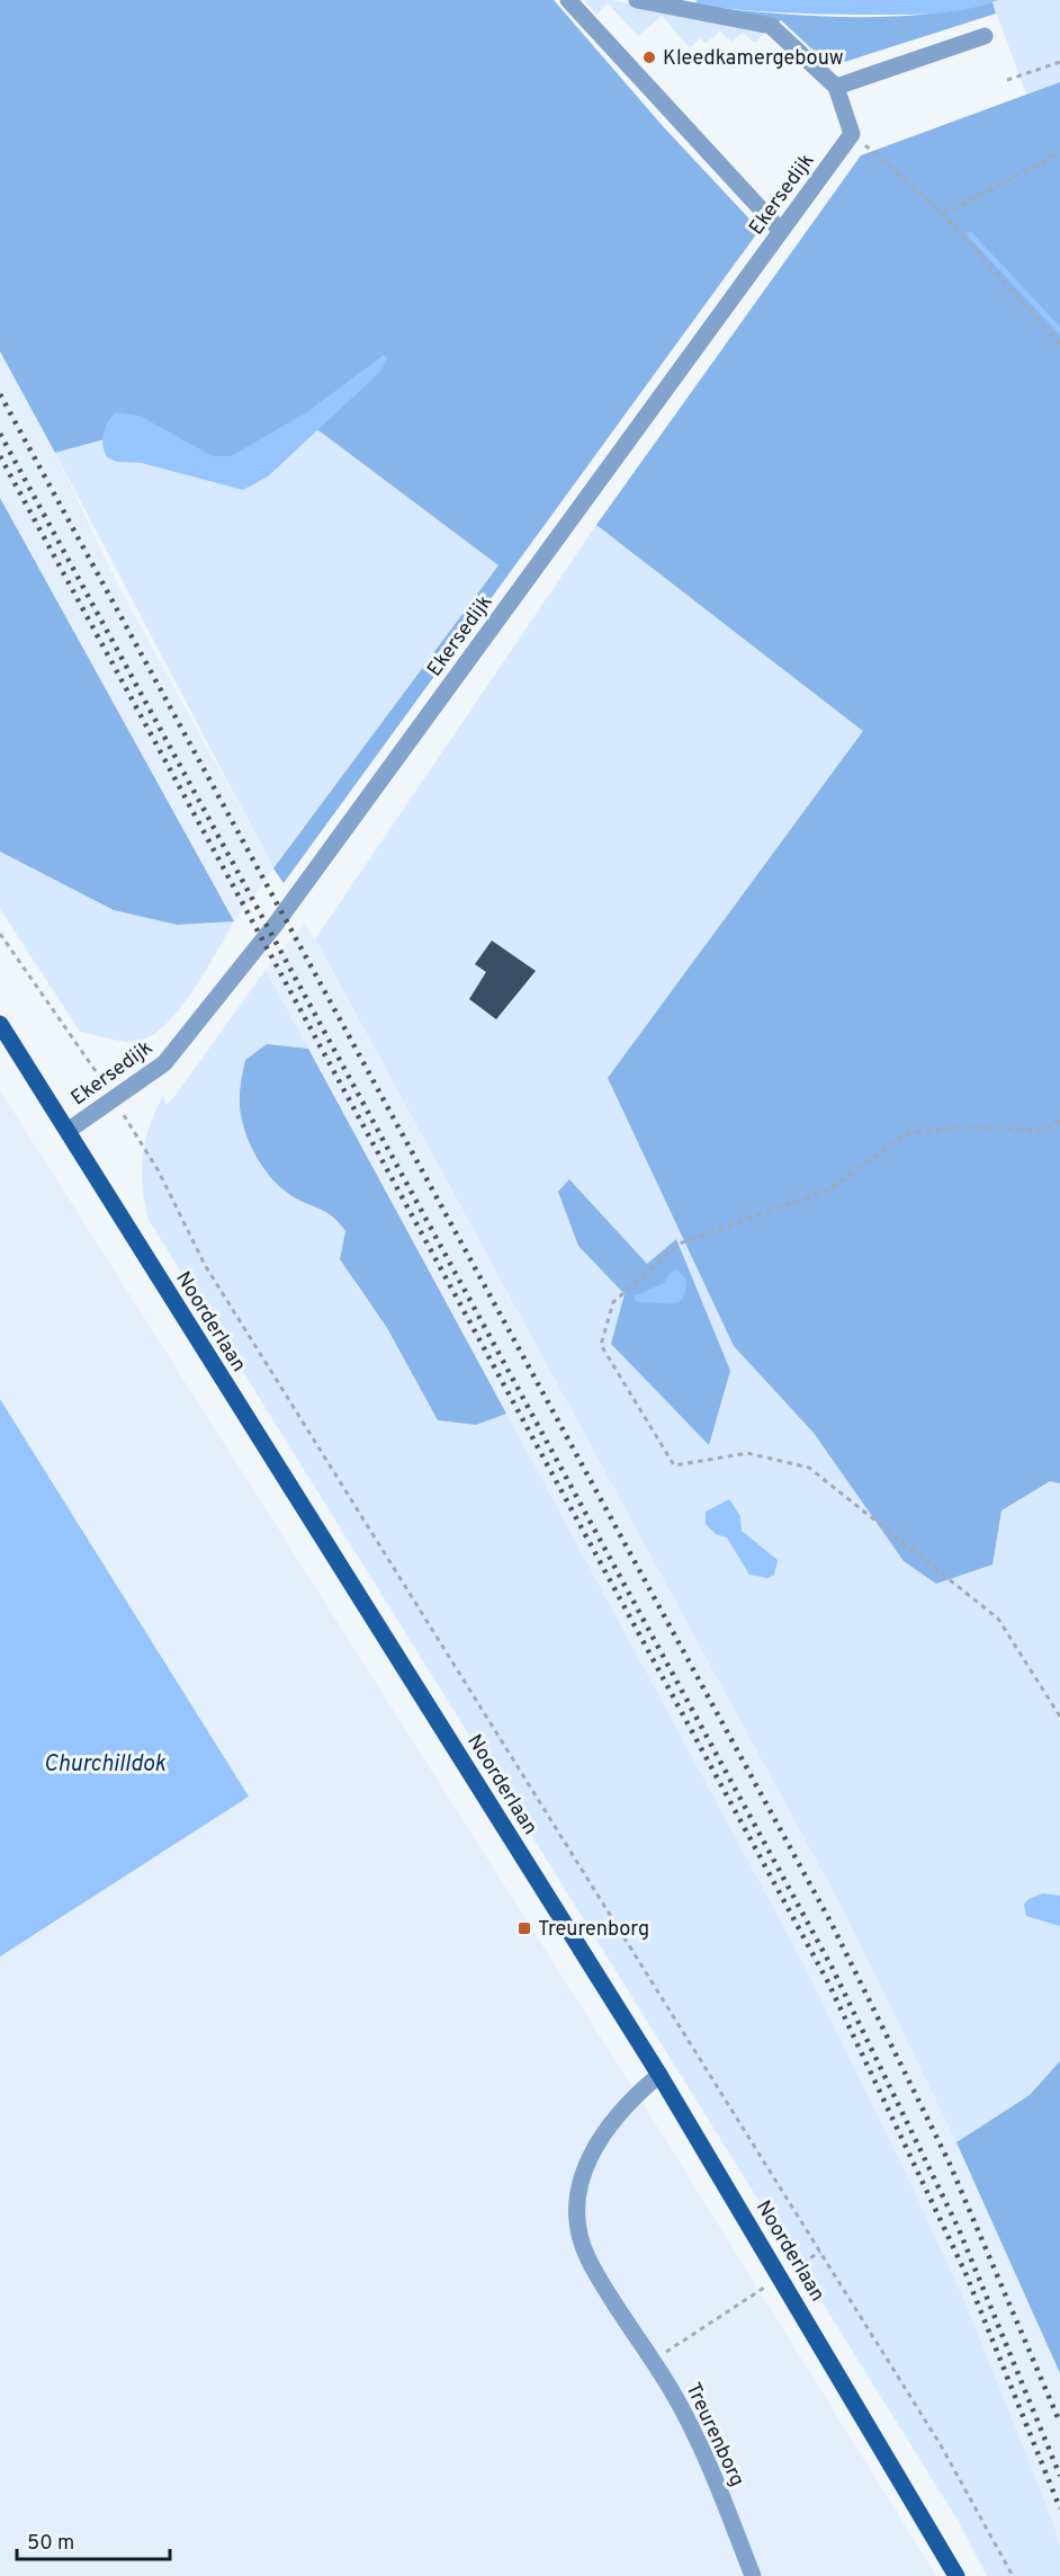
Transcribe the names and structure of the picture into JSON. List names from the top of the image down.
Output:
{
  "streets": {
    "main road": ["Noorderlaan"],
    "street": ["Ekersedijk", "Treurenborg"]
  },
  "crossings": [
    ["Ekersedijk", "Noorderlaan"],
    ["Noorderlaan", "Treurenborg"]
  ],
  "water": ["Churchilldok"],
  "places": {
    "other": ["Kleedkamergebouw"],
    "transit": ["Treurenborg"]
  },
  "scale_bar": "50 m"
}
